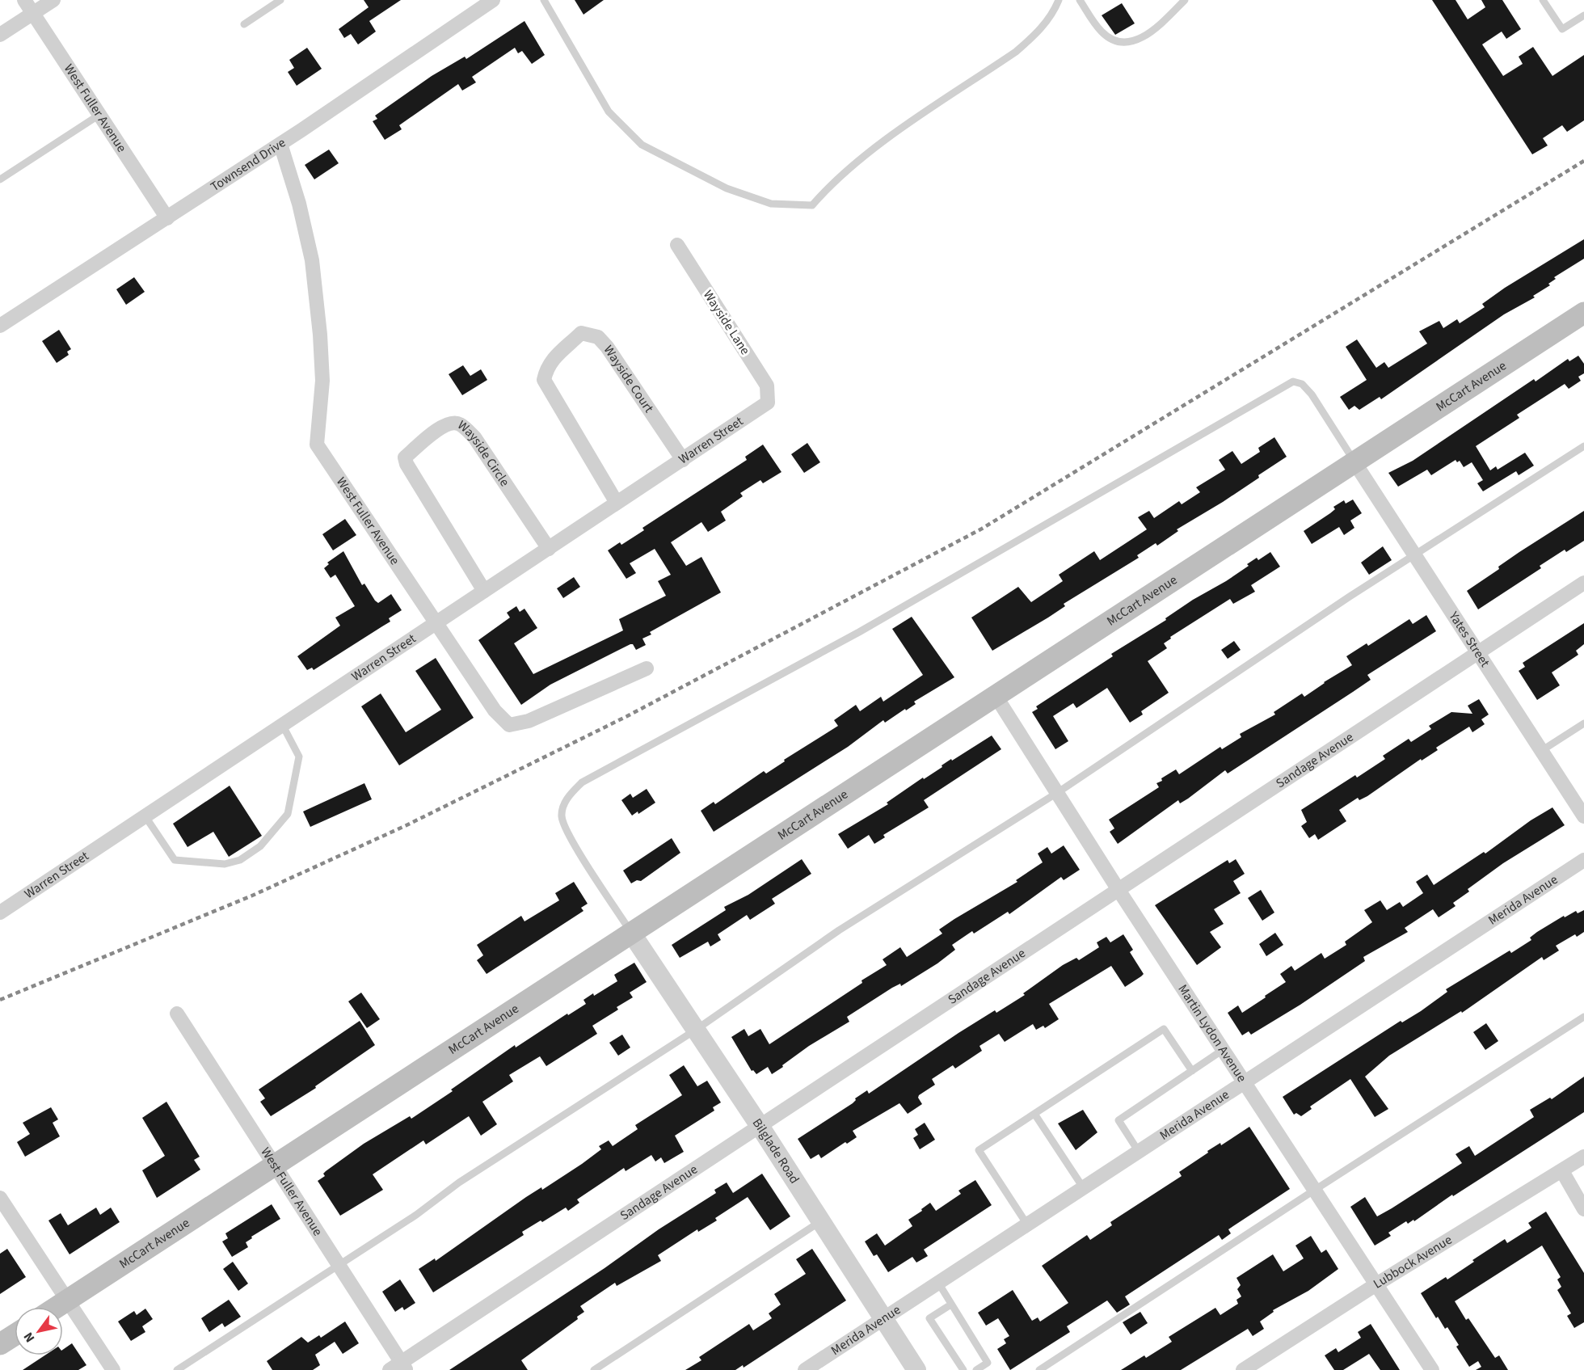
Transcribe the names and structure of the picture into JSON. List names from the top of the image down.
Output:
{
  "streets": {
    "main road": ["McCart Avenue"],
    "street": [
      "West Fuller Avenue",
      "Townsend Drive",
      "Wayside Lane",
      "Wayside Court",
      "Warren Street",
      "Wayside Circle",
      "Yates Street",
      "Sandage Avenue",
      "Merida Avenue",
      "Martin Lydon Avenue",
      "Bilglade Road",
      "Lubbock Avenue"
    ]
  },
  "crossings": [
    ["West Fuller Avenue", "Townsend Drive"],
    ["West Fuller Avenue", "McCart Avenue"],
    ["West Fuller Avenue", "Warren Street"],
    ["West Fuller Avenue", "Sandage Avenue"],
    ["Wayside Lane", "Warren Street"],
    ["Wayside Court", "Warren Street"],
    ["McCart Avenue", "Yates Street"],
    ["McCart Avenue", "Martin Lydon Avenue"],
    ["McCart Avenue", "Bilglade Road"],
    ["Warren Street", "Wayside Circle"],
    ["Yates Street", "Sandage Avenue"],
    ["Sandage Avenue", "Martin Lydon Avenue"],
    ["Sandage Avenue", "Bilglade Road"],
    ["Merida Avenue", "Martin Lydon Avenue"],
    ["Merida Avenue", "Bilglade Road"],
    ["Martin Lydon Avenue", "Lubbock Avenue"]
  ],
  "north": "bottom left"
}
